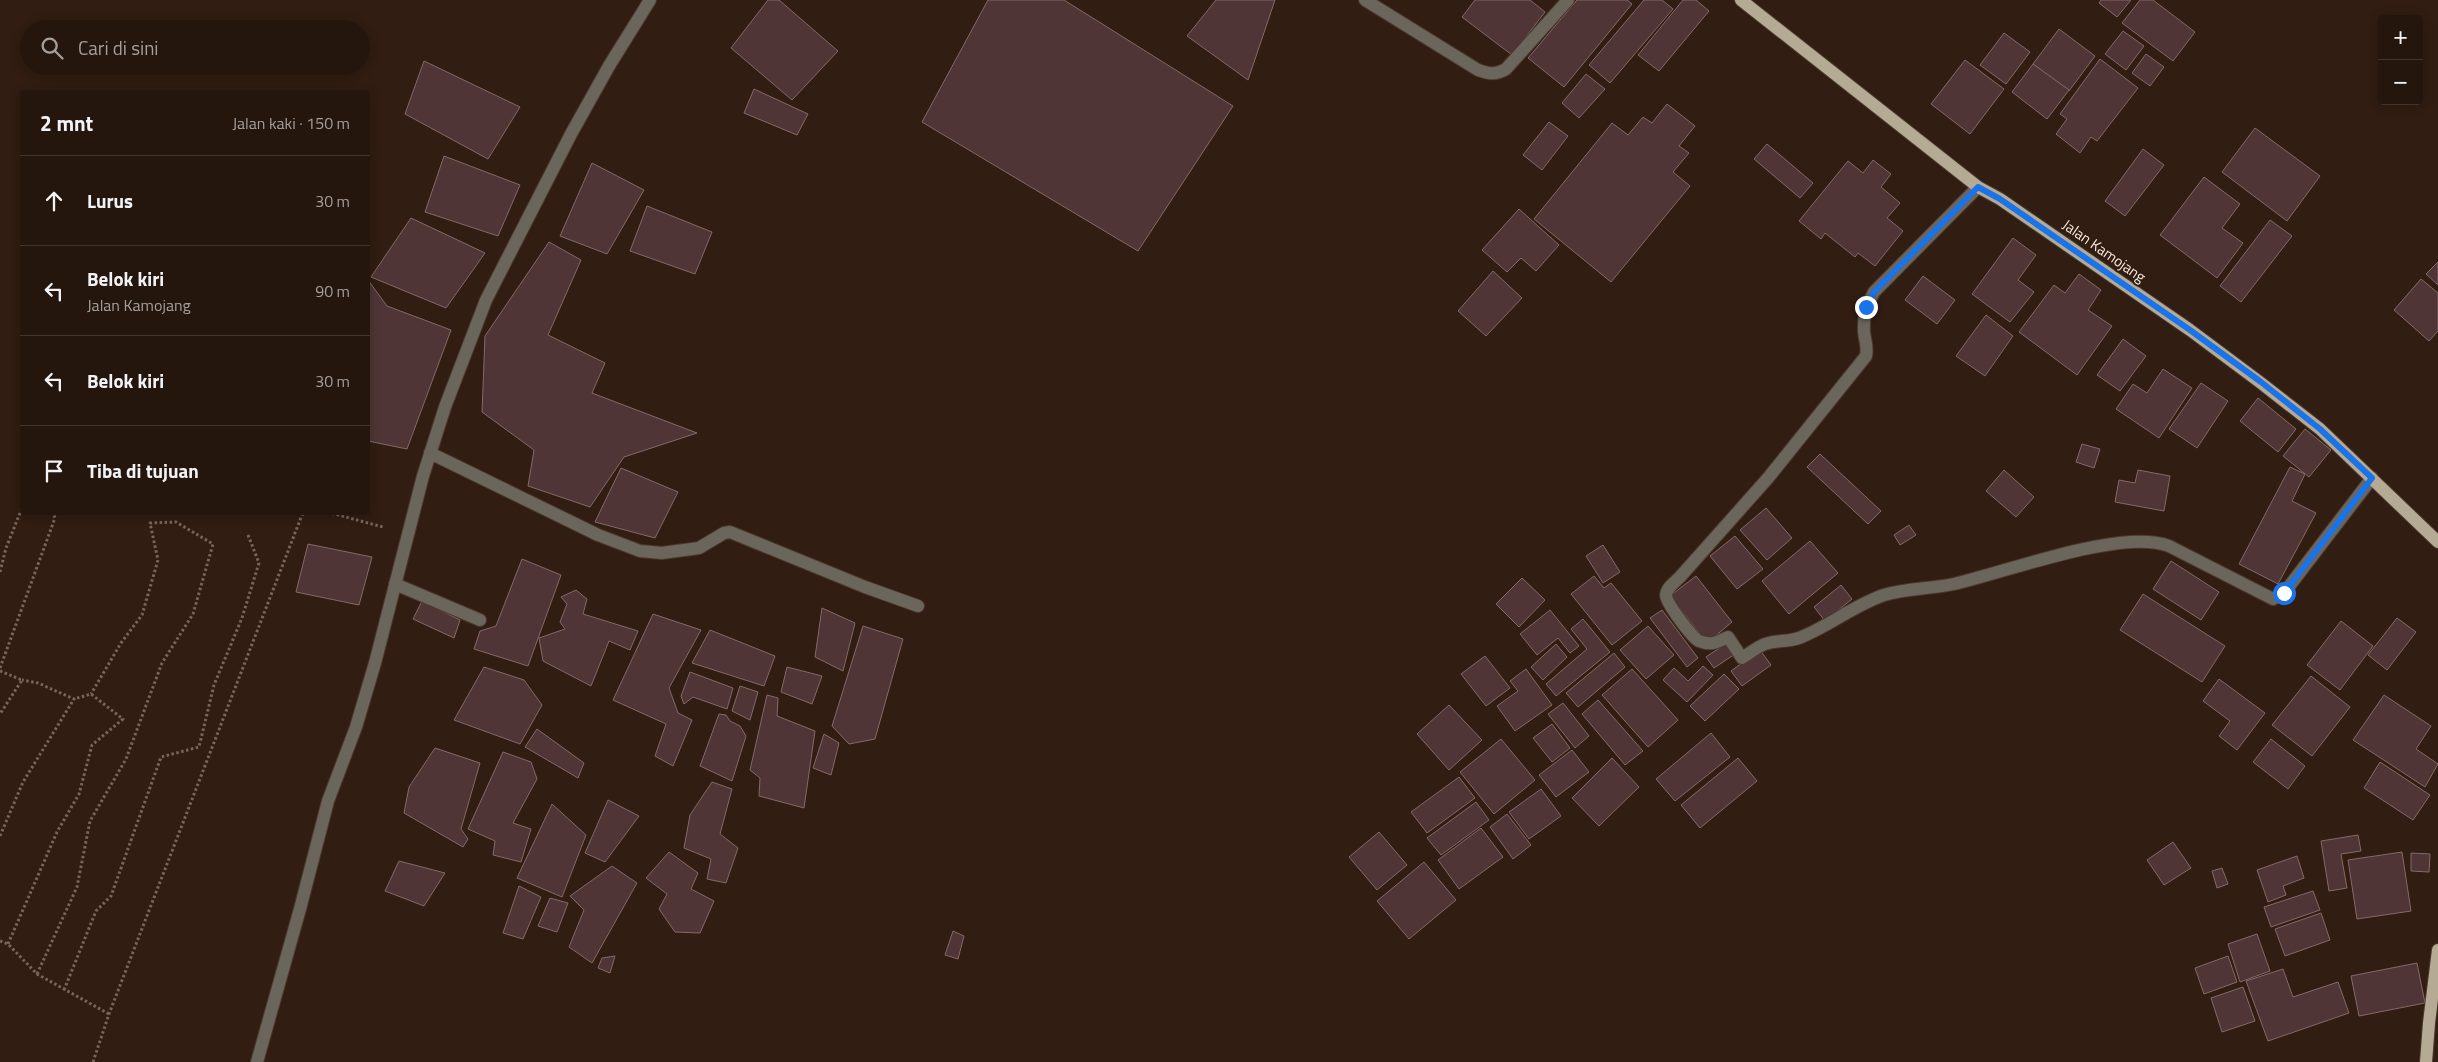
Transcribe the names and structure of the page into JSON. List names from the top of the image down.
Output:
{
  "streets": {
    "main road": ["Jalan Kamojang"]
  },
  "page": {
    "map_buttons": ["+", "−"],
    "search": "Cari di sini",
    "heading": ["2 mnt", "Jalan kaki · 150 m"],
    "list": [
      ["Lurus", "30 m"],
      ["Belok kiri", "Jalan Kamojang", "90 m"],
      ["Belok kiri", "30 m"],
      "Tiba di tujuan"
    ]
  }
}
